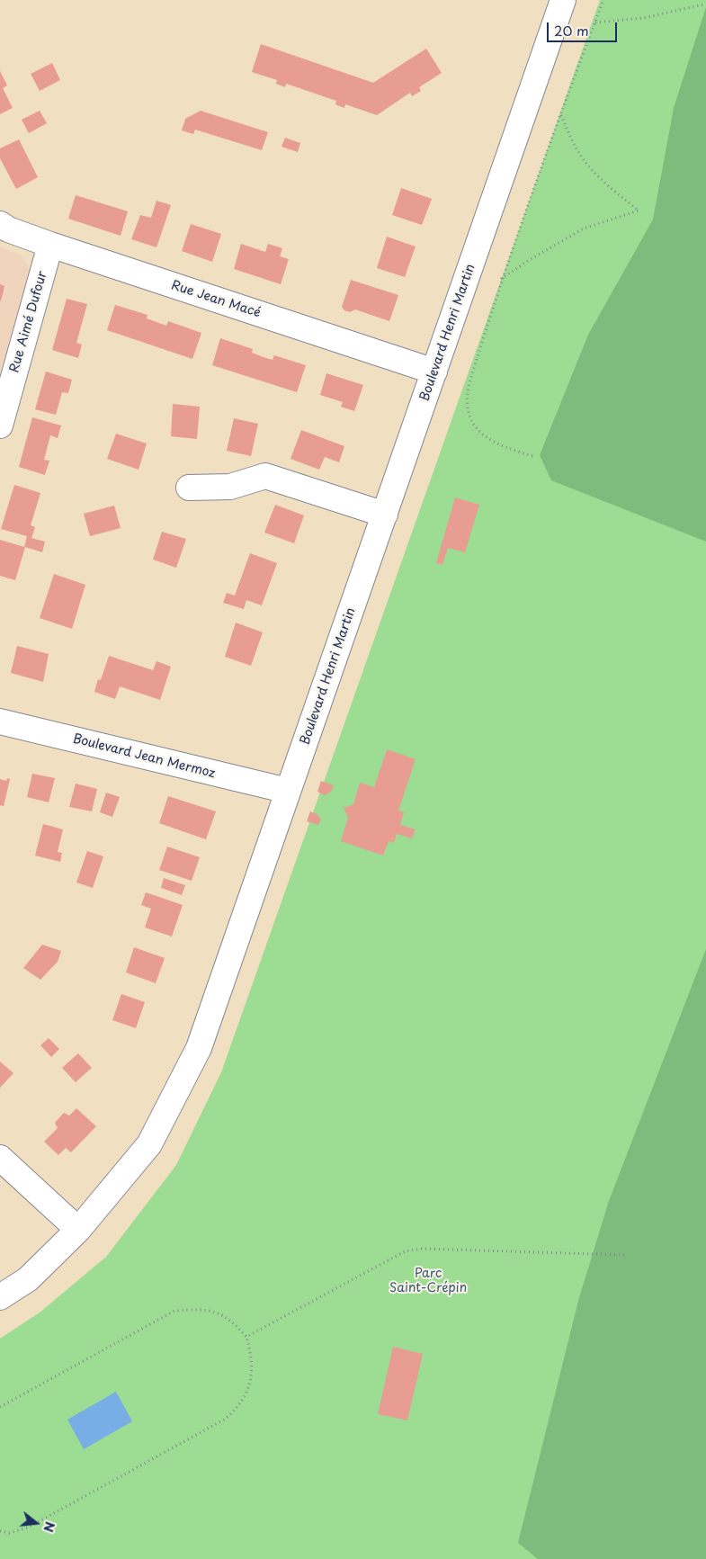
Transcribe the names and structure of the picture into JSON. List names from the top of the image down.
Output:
{
  "streets": {
    "street": [
      "Rue Jean Macé",
      "Rue Aimé Dufour",
      "Boulevard Henri Martin",
      "Boulevard Jean Mermoz"
    ]
  },
  "crossings": [
    ["Rue Jean Macé", "Rue Aimé Dufour"],
    ["Rue Jean Macé", "Boulevard Henri Martin"],
    ["Boulevard Henri Martin", "Boulevard Jean Mermoz"]
  ],
  "parks": ["Parc Saint-Crépin"],
  "scale_bar": "20 m",
  "north": "right"
}
